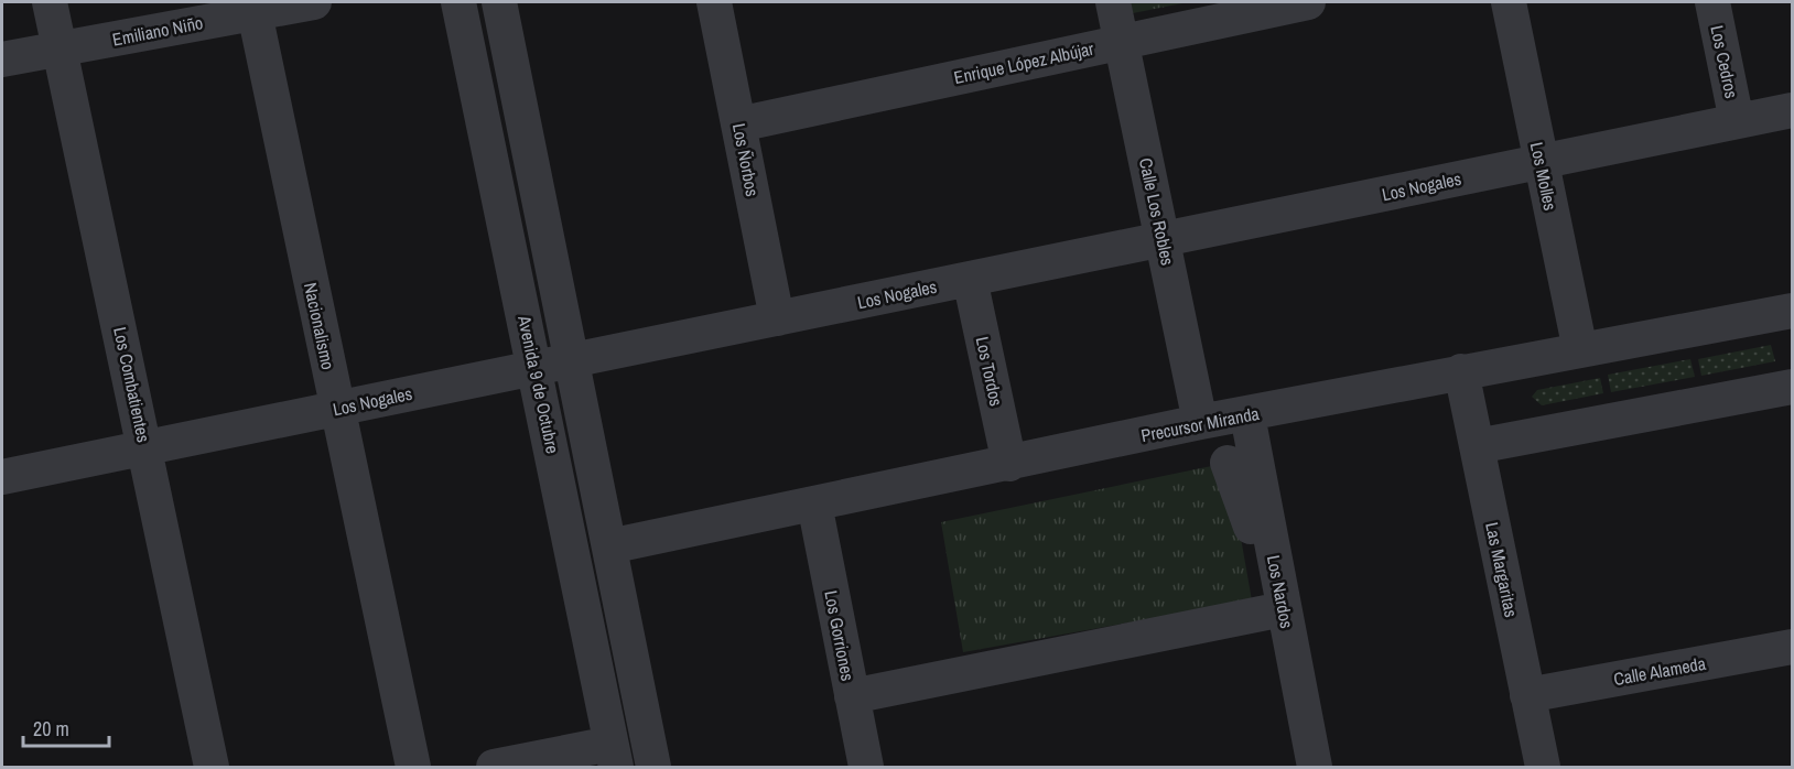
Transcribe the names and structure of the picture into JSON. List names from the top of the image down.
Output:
{
  "streets": {
    "street": [
      "Emiliano Niño",
      "Los Cedros",
      "Enrique López Albújar",
      "Los Ñorbos",
      "Los Molles",
      "Los Nogales",
      "Calle Los Robles",
      "Nacionalismo",
      "Los Tordos",
      "Los Combatientes",
      "Avenida 9 de Octubre",
      "Precursor Miranda",
      "Las Margaritas",
      "Los Nardos",
      "Los Gorriones",
      "Calle Alameda"
    ]
  },
  "crossings": [
    ["Emiliano Niño", "Nacionalismo"],
    ["Emiliano Niño", "Los Combatientes"],
    ["Los Cedros", "Los Nogales"],
    ["Enrique López Albújar", "Los Ñorbos"],
    ["Enrique López Albújar", "Calle Los Robles"],
    ["Los Ñorbos", "Los Nogales"],
    ["Los Molles", "Los Nogales"],
    ["Los Molles", "Precursor Miranda"],
    ["Los Nogales", "Calle Los Robles"],
    ["Los Nogales", "Nacionalismo"],
    ["Los Nogales", "Los Tordos"],
    ["Los Nogales", "Los Combatientes"],
    ["Los Nogales", "Avenida 9 de Octubre"],
    ["Calle Los Robles", "Precursor Miranda"],
    ["Los Tordos", "Precursor Miranda"],
    ["Avenida 9 de Octubre", "Precursor Miranda"],
    ["Precursor Miranda", "Las Margaritas"],
    ["Precursor Miranda", "Los Nardos"],
    ["Precursor Miranda", "Los Gorriones"],
    ["Las Margaritas", "Calle Alameda"]
  ],
  "scale_bar": "20 m"
}
